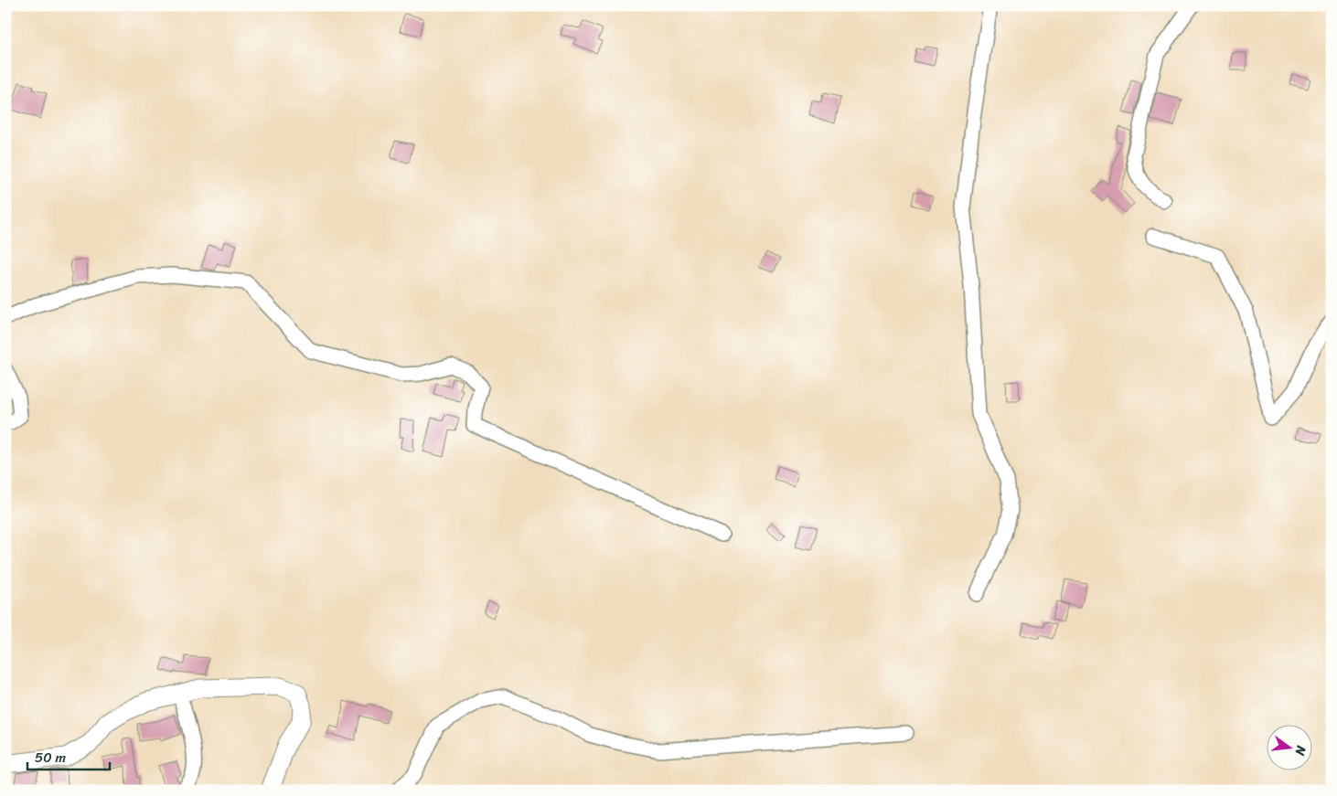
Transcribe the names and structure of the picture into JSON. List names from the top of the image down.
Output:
{
  "scale_bar": "50 m",
  "north": "right"
}
